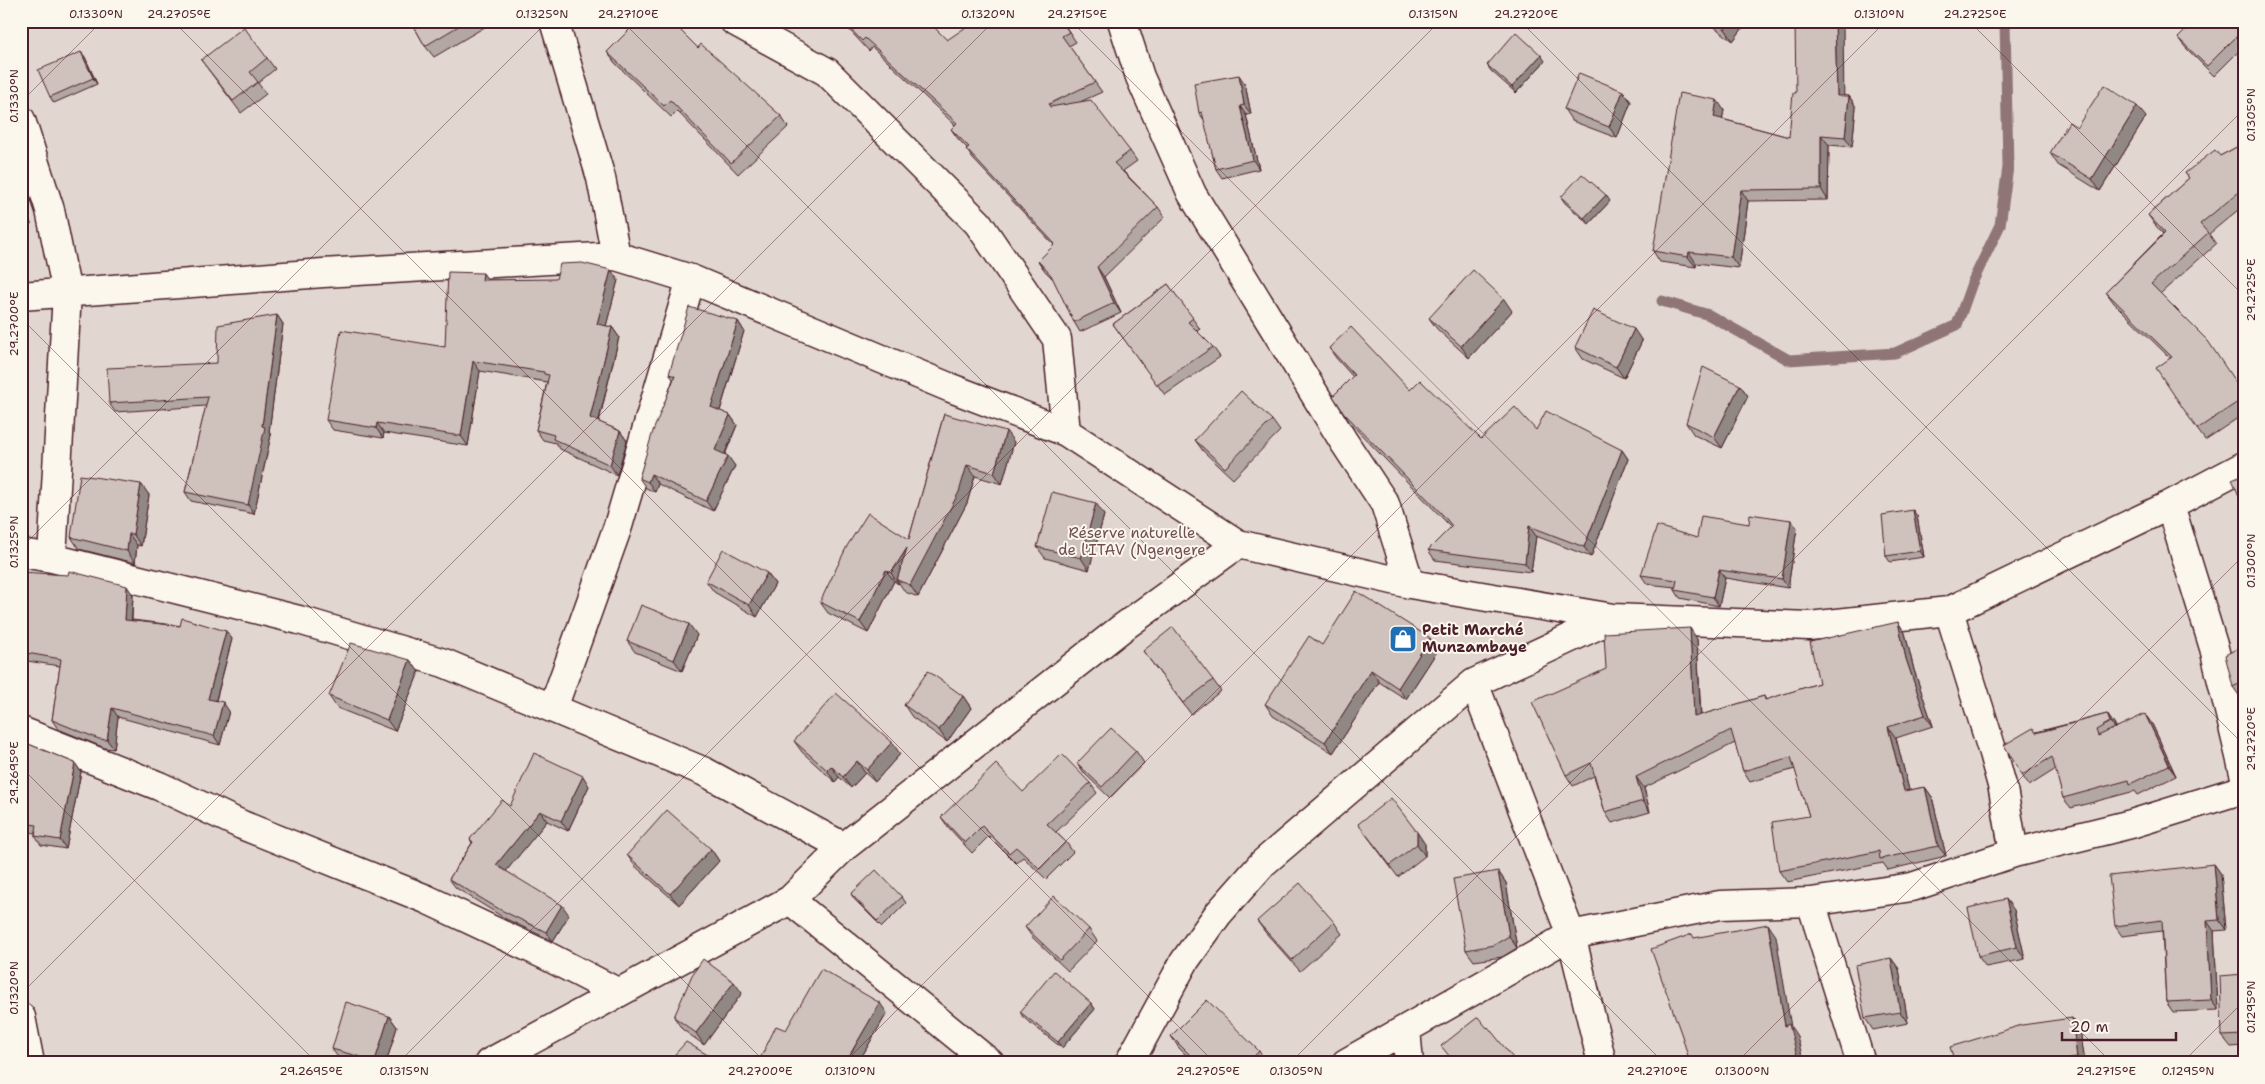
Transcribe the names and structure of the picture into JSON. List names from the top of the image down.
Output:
{
  "parks": ["Réserve naturelle de l'ITAV (Ngengere"],
  "places": {
    "shop": ["Petit Marché Munzambaye"]
  },
  "scale_bar": "20 m",
  "coordinates": [
    "0.1330°N",
    "29.2705°E",
    "0.1325°N",
    "29.2710°E",
    "0.1320°N",
    "29.2715°E",
    "0.1315°N",
    "29.2720°E",
    "0.1310°N",
    "29.2725°E",
    "0.1305°N",
    "29.2700°E",
    "0.1300°N",
    "29.2695°E",
    "0.1295°N"
  ]
}
